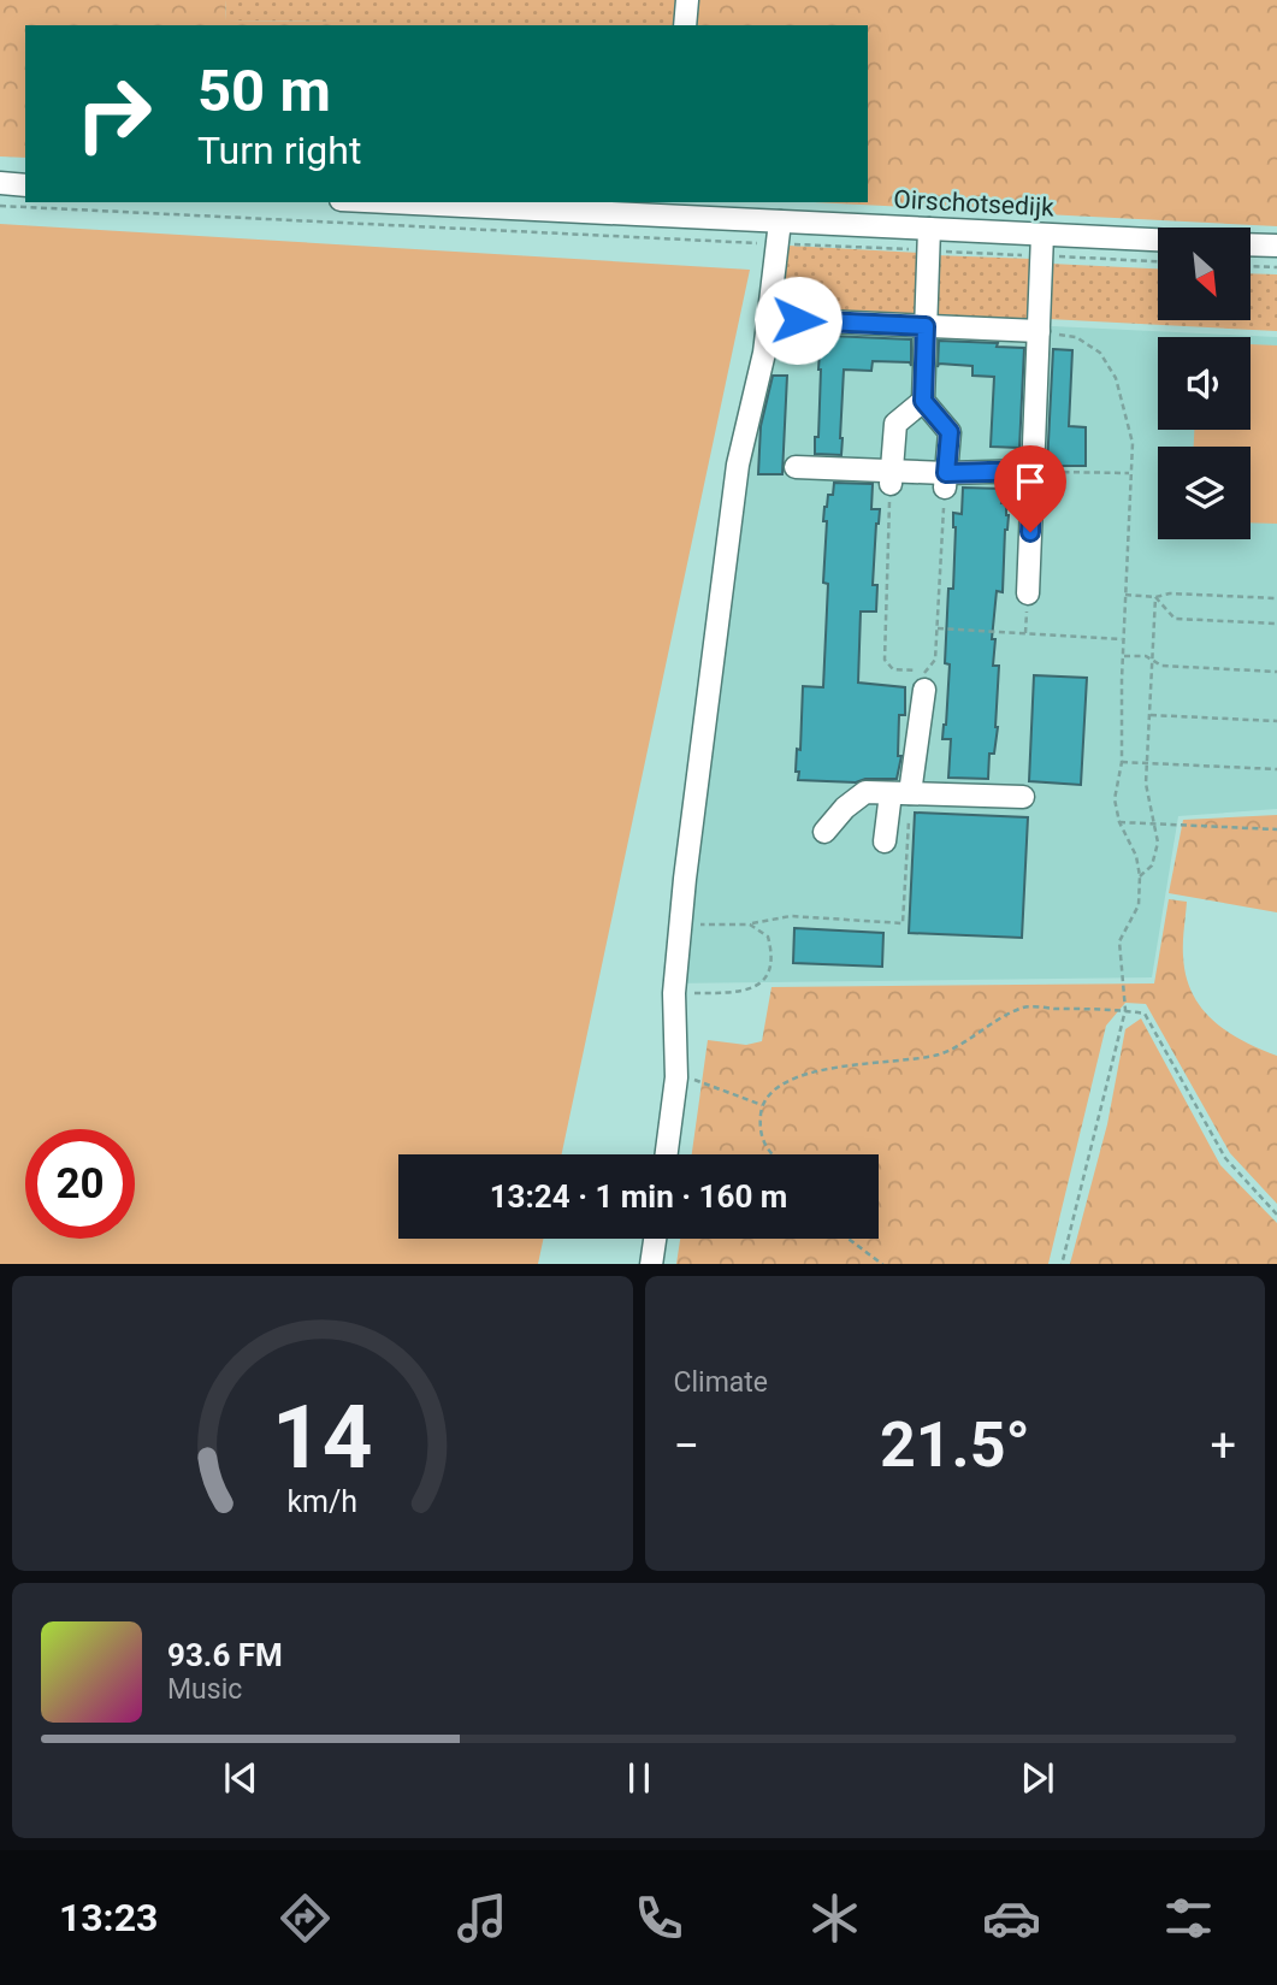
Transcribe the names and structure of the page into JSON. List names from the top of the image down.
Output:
{
  "streets": {
    "street": ["Oirschotsedijk"]
  },
  "north": "bottom right",
  "page": {
    "turn": ["50 m", "Turn right"],
    "limit": "20",
    "trip": "13:24 · 1 min · 160 m",
    "tile": "Climate",
    "heat": ["−", "21.5°", "+"],
    "song": ["93.6 FM", "Music"],
    "tabs": "13:23",
    "gauge": ["14", "km/h"]
  }
}
